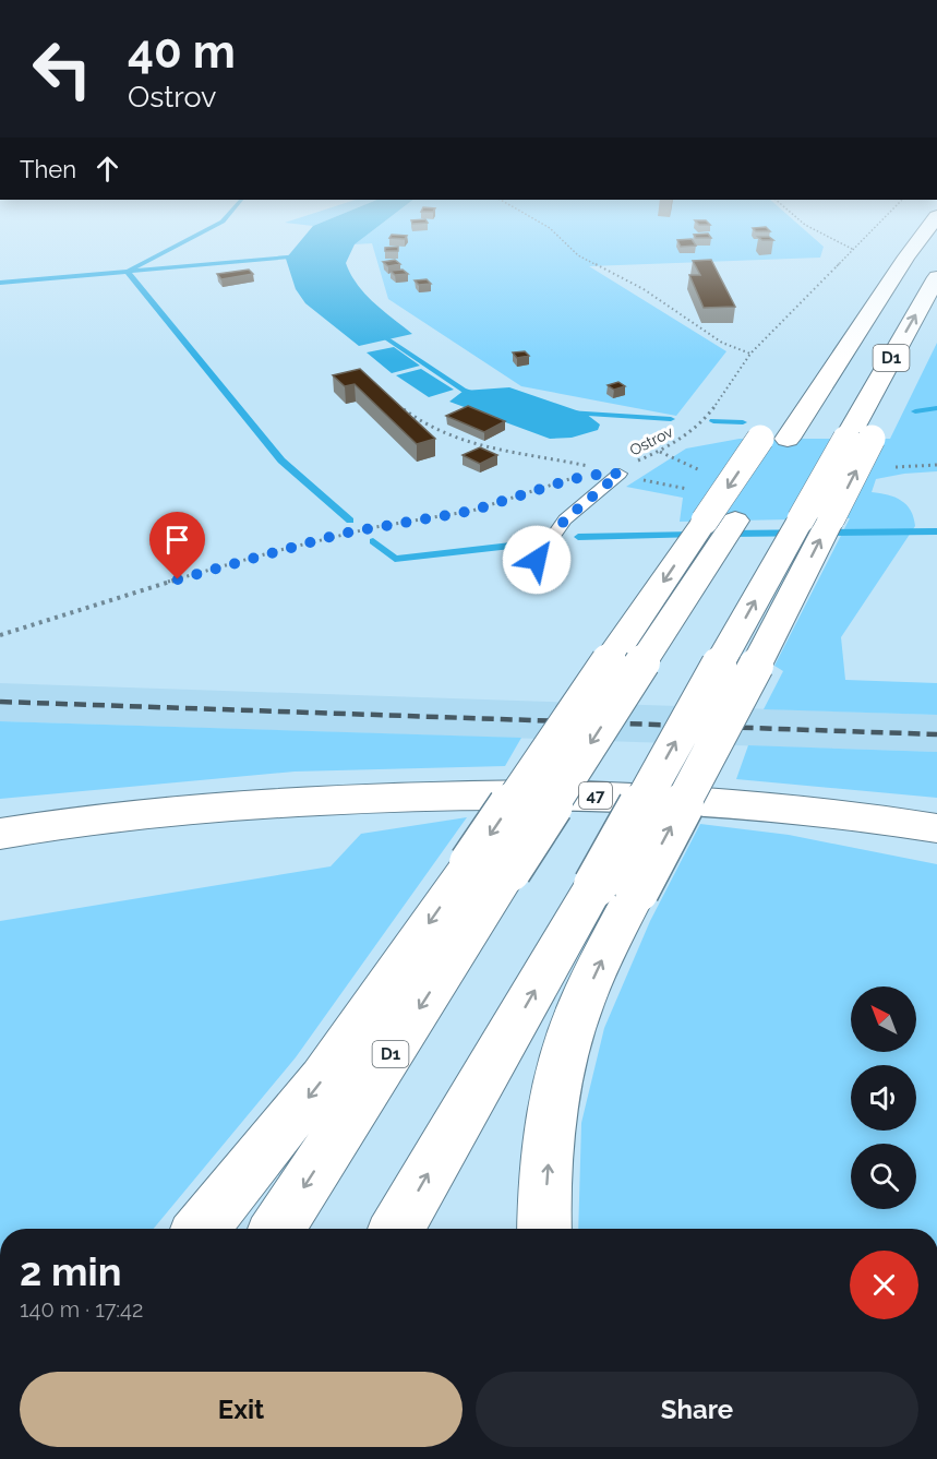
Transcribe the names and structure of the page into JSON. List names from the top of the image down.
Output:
{
  "streets": {
    "main road": ["D1", "47"],
    "path": ["Ostrov"]
  },
  "north": "top left",
  "page": {
    "turn": ["40 m", "Ostrov"],
    "then": "Then",
    "heading": ["2 min", "140 m · 17:42"],
    "buttons": ["Exit", "Share"]
  }
}
